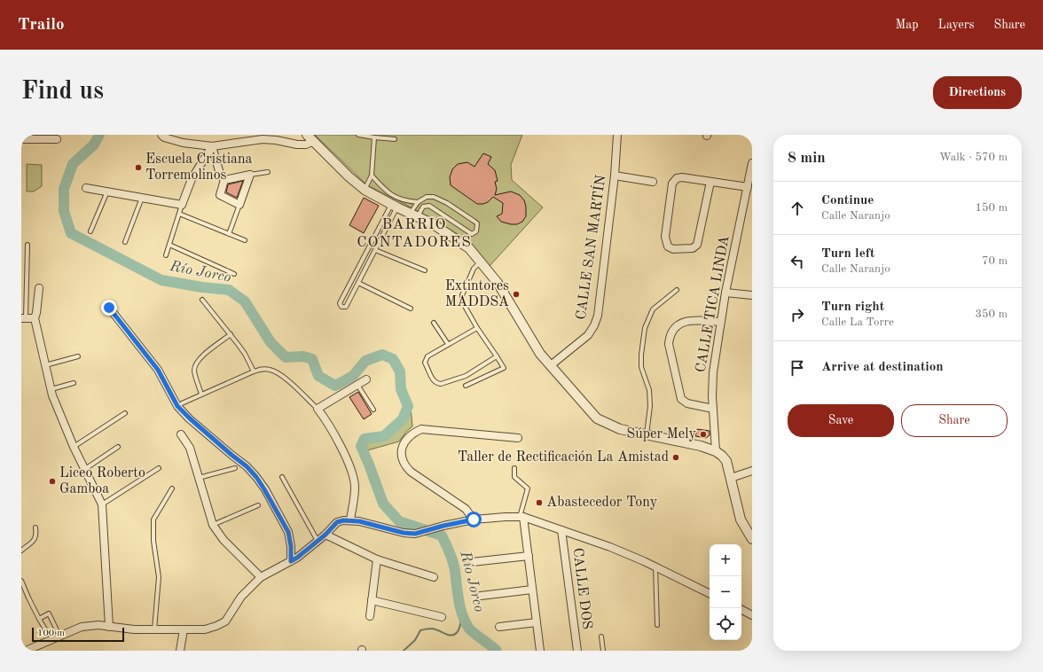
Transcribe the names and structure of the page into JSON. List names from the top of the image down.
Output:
{
  "streets": {
    "street": ["CALLE SAN MARTÍN", "CALLE TICA LINDA", "CALLE DOS"]
  },
  "districts": ["BARRIO CONTADORES"],
  "water": ["Río Jorco"],
  "places": [
    "Escuela Cristiana Torremolinos",
    "Extintores MADDSA",
    "Súper Mely",
    "Taller de Rectificación La Amistad",
    "Liceo Roberto Gamboa",
    "Abastecedor Tony"
  ],
  "scale_bar": "100 m",
  "page": {
    "header": "Trailo",
    "nav": ["Map", "Layers", "Share"],
    "buttons": [
      "Directions",
      ["Save", "Share"]
    ],
    "title": "Find us",
    "heading": ["8 min", "Walk · 570 m"],
    "list": [
      ["Continue", "Calle Naranjo", "150 m"],
      ["Turn left", "Calle Naranjo", "70 m"],
      ["Turn right", "Calle La Torre", "350 m"],
      "Arrive at destination"
    ],
    "map_buttons": ["+", "−"],
    "scale": "100 m"
  }
}
